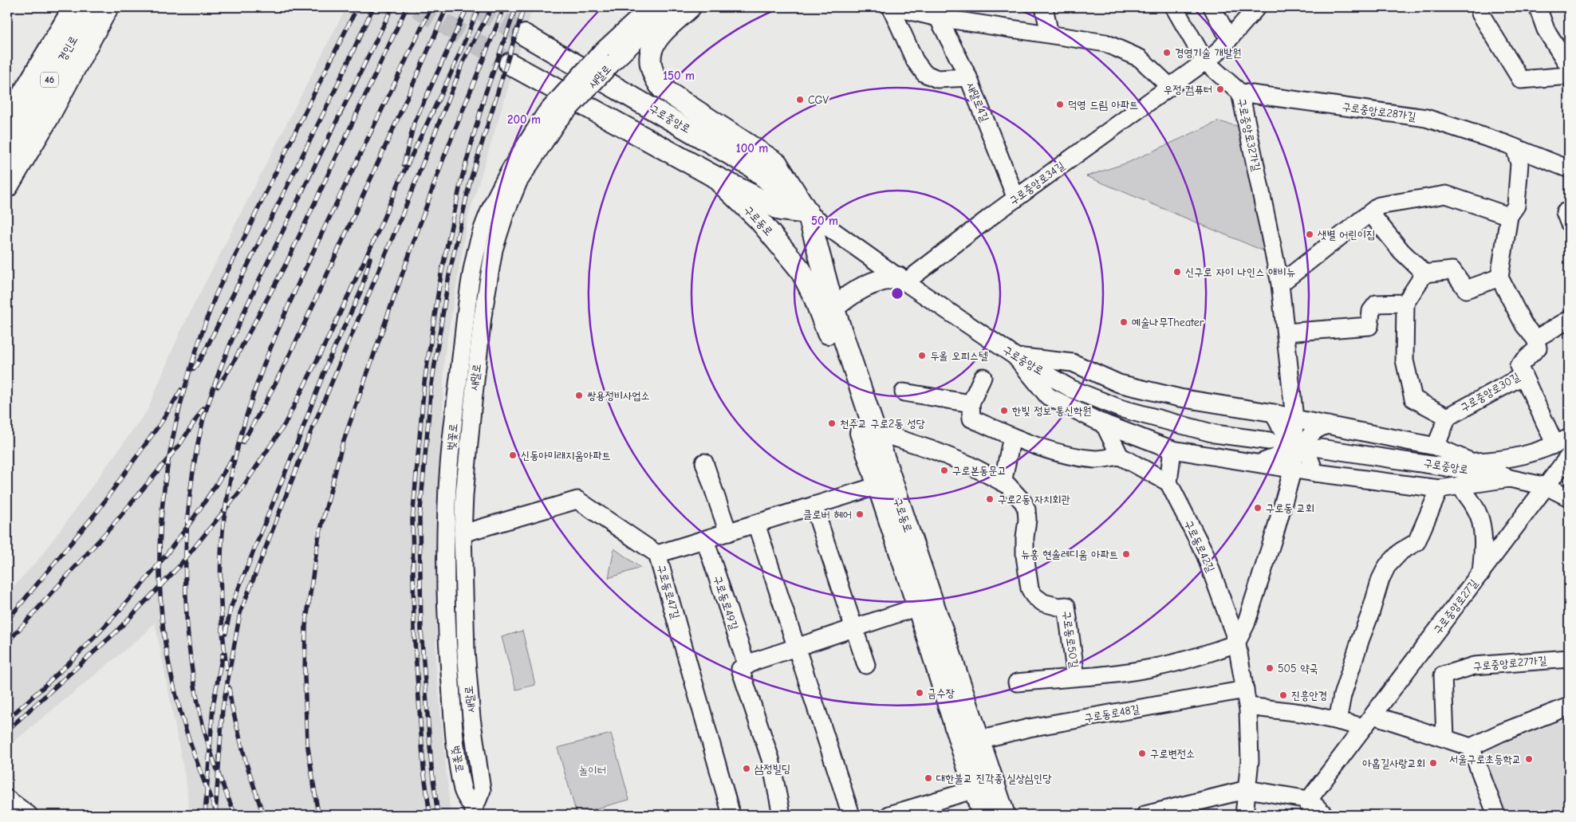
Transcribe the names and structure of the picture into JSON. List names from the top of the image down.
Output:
{
  "streets": {
    "main road": [
      "경인로",
      "46",
      "구로중앙로",
      "구로동로"
    ],
    "street": [
      "새말로",
      "새말로4길",
      "구로중앙로28가길",
      "구로중앙로32가길",
      "구로중앙로34길",
      "구로중앙로30길",
      "벚꽃로",
      "구로동로42길",
      "구로동로47길",
      "구로동로49길",
      "구로중앙로27길",
      "구로동로50길",
      "구로중앙로27가길",
      "구로동로48길"
    ]
  },
  "crossings": [
    ["새말로", "벚꽃로"],
    ["새말로", "구로동로47길"],
    ["새말로4길", "구로중앙로34길"],
    ["구로중앙로28가길", "구로중앙로32가길"],
    ["구로중앙로", "구로중앙로34길"],
    ["구로중앙로", "구로동로"],
    ["구로중앙로", "구로중앙로27길"],
    ["구로중앙로32가길", "구로중앙로34길"],
    ["구로동로", "구로동로50길"],
    ["구로동로", "구로동로48길"],
    ["구로동로42길", "구로동로48길"]
  ],
  "parks": ["놀이터"],
  "places": [
    "경영기술 개발원",
    "우정 컴퓨터",
    "CGV",
    "덕영 드림 아파트",
    "샛별 어린이집",
    "신구로 자이 나인스 애비뉴",
    "예술나무Theater",
    "두올 오피스텔",
    "쌍용정비사업소",
    "한빛 정보 통신학원",
    "천주교 구로2동 성당",
    "신동아미래지움아파트",
    "구로본동문고",
    "구로2동 자치회관",
    "구로동 교회",
    "클로버 헤어",
    "뉴홍 현솔레디움 아파트",
    "505 약국",
    "금수장",
    "진흥안경",
    "구로변전소",
    "서울구로초등학교",
    "아홉길사랑교회",
    "삼정빌딩",
    "대한불교 진각종 실상심인당"
  ],
  "rings": [
    "150 m",
    "200 m",
    "100 m",
    "50 m"
  ]
}
